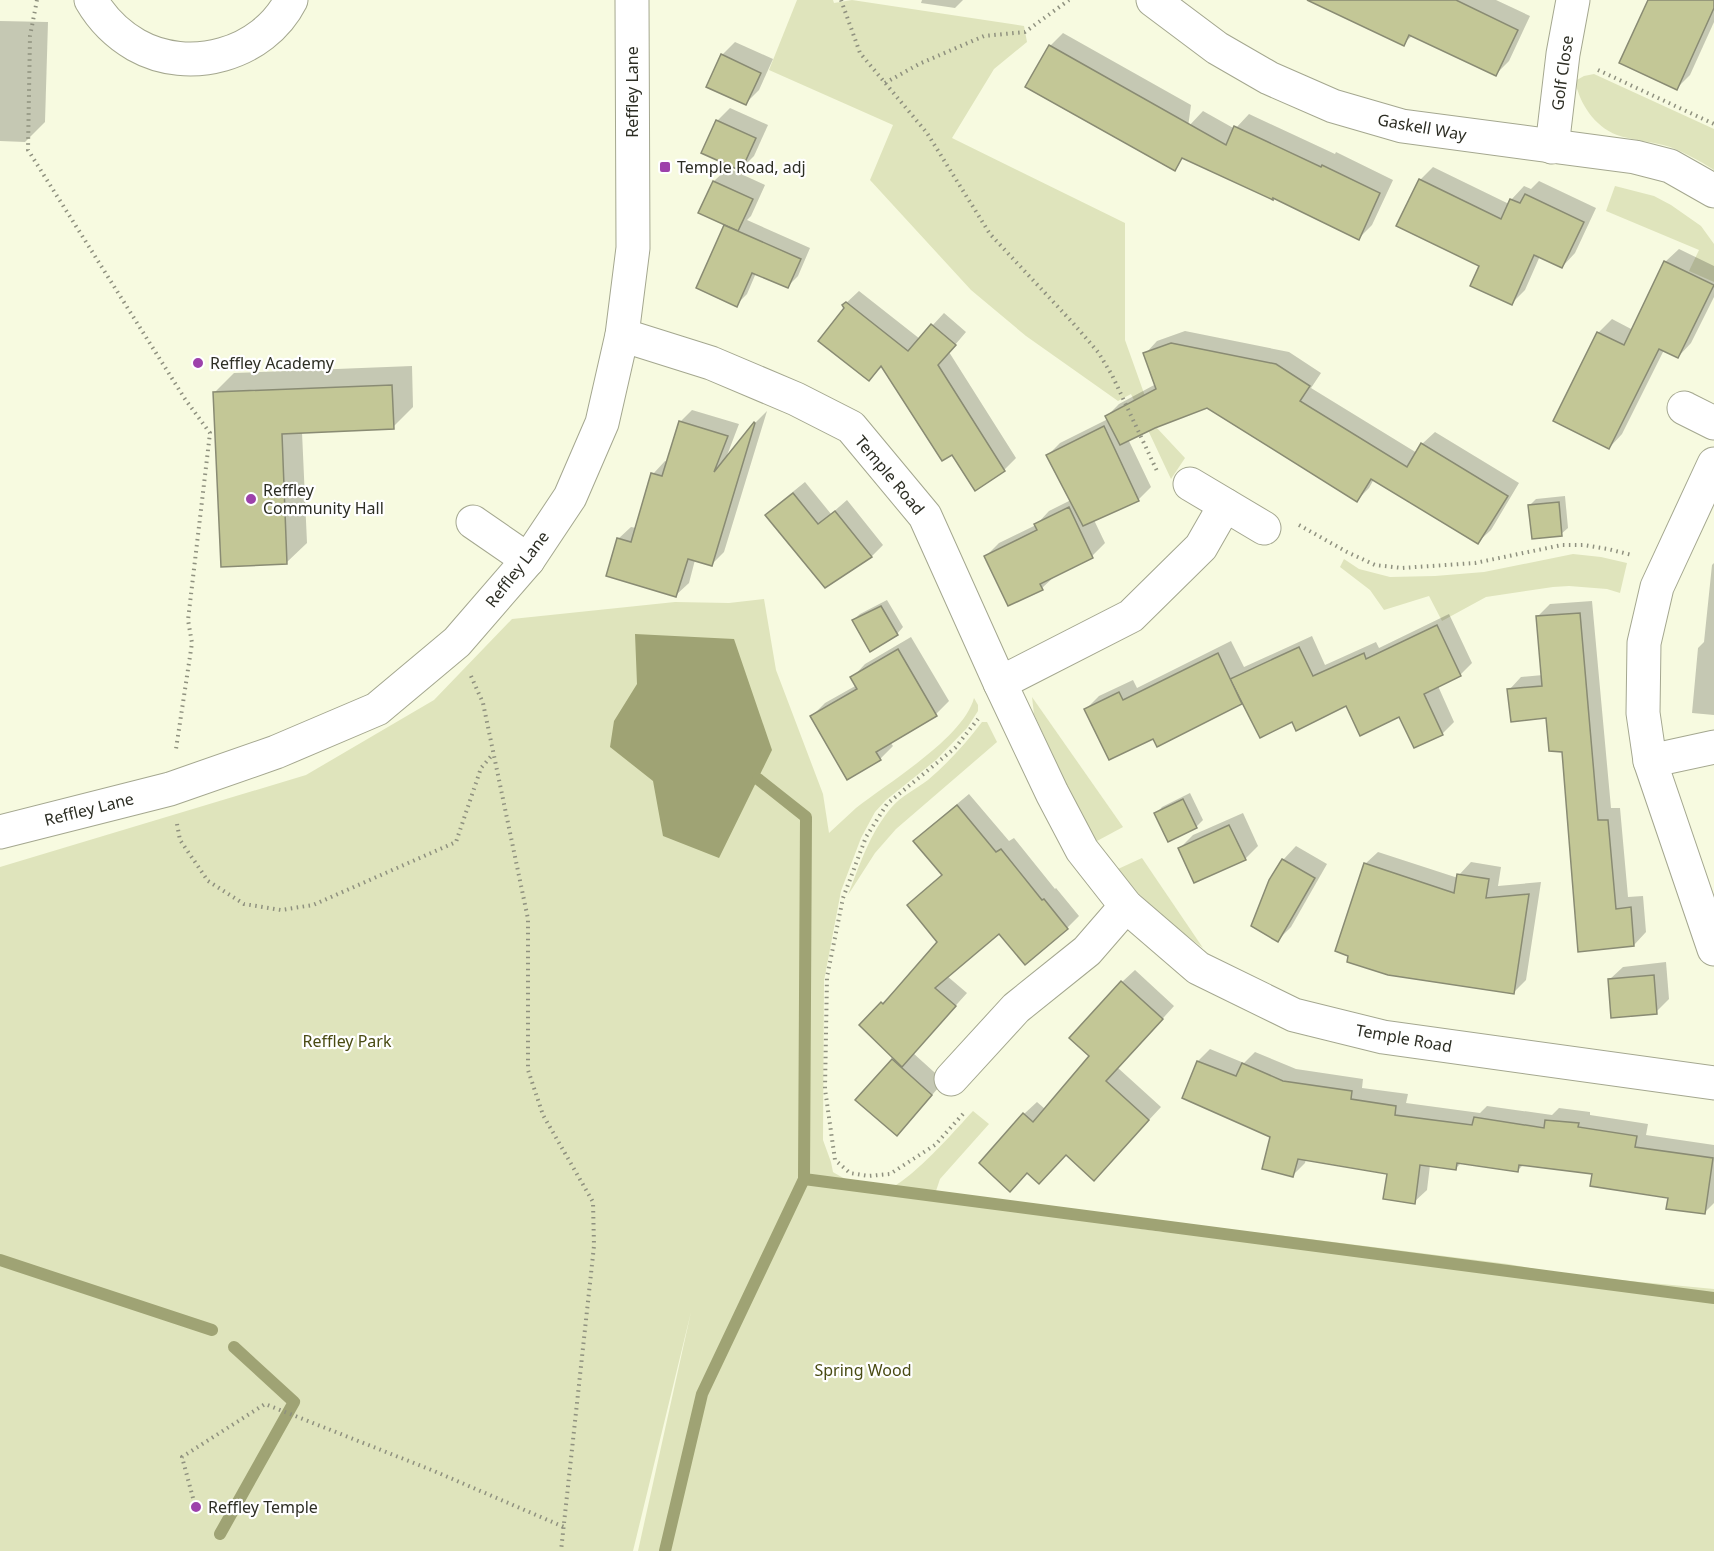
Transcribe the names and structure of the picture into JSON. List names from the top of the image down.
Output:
{
  "streets": {
    "street": [
      "Golf Close",
      "Reffley Lane",
      "Gaskell Way",
      "Temple Road"
    ]
  },
  "crossings": [
    ["Golf Close", "Gaskell Way"],
    ["Reffley Lane", "Temple Road"]
  ],
  "parks": ["Reffley Park", "Spring Wood"],
  "places": {
    "transit": ["Temple Road, adj"],
    "other": ["Reffley Academy", "Reffley Community Hall", "Reffley Temple"]
  }
}
